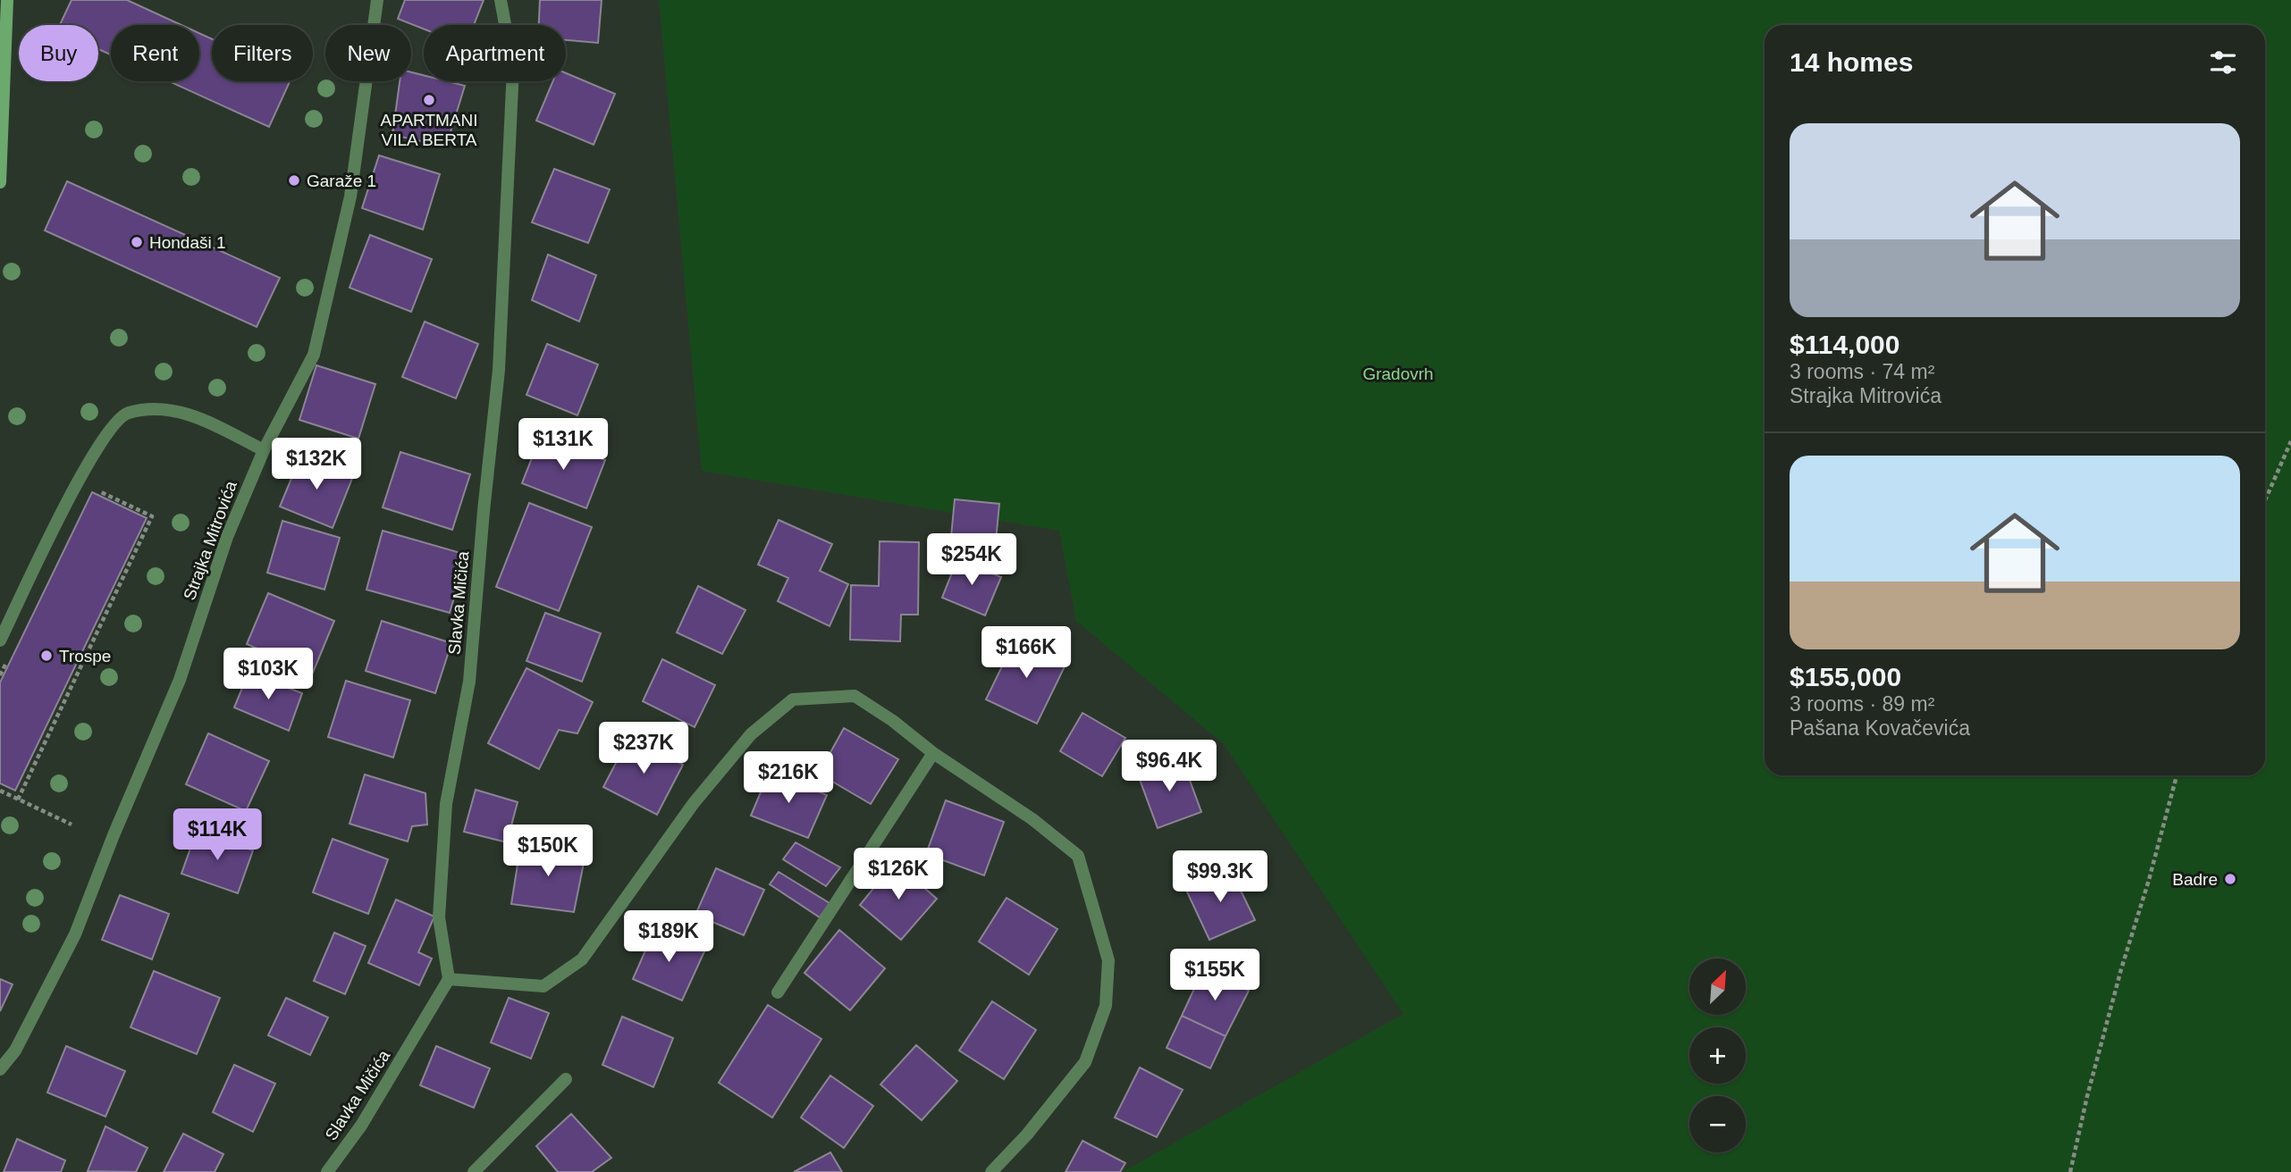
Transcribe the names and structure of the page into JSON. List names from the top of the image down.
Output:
{
  "streets": {
    "street": ["Strajka Mitrovića", "Slavka Mičića"]
  },
  "parks": ["Gradovrh"],
  "places": [
    "APARTMANI VILA BERTA",
    "Garaže 1",
    "Hondaši 1",
    "Trospe",
    "Badre"
  ],
  "north": "top right",
  "page": {
    "chip": [
      "Buy",
      "Rent",
      "Filters",
      "New",
      "Apartment"
    ],
    "heading": "14 homes",
    "list": [
      {
        "name": "$114,000",
        "note": "3 rooms · 74 m² · Strajka Mitrovića"
      },
      {
        "name": "$155,000",
        "note": "3 rooms · 89 m² · Pašana Kovačevića"
      }
    ],
    "price": [
      "$131K",
      "$132K",
      "$254K",
      "$166K",
      "$103K",
      "$237K",
      "$96.4K",
      "$216K",
      "$114K",
      "$150K",
      "$126K",
      "$99.3K",
      "$189K",
      "$155K"
    ],
    "map_buttons": ["+", "−"]
  }
}
